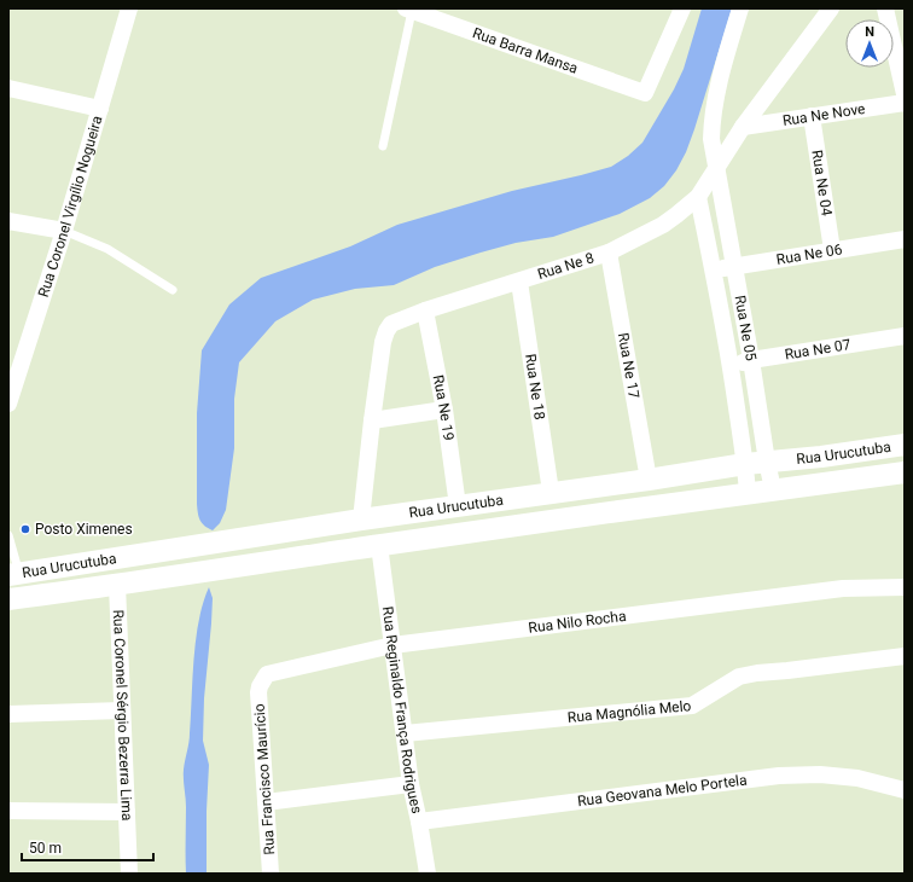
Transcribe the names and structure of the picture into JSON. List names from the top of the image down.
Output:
{
  "streets": {
    "street": [
      "Rua Barra Mansa",
      "Rua Ne Nove",
      "Rua Ne 04",
      "Rua Coronel Virgílio Nogueira",
      "Rua Ne 06",
      "Rua Ne 8",
      "Rua Ne 05",
      "Rua Ne 07",
      "Rua Ne 17",
      "Rua Ne 18",
      "Rua Ne 19",
      "Rua Urucutuba",
      "Rua Nilo Rocha",
      "Rua Reginaldo França Rodrigues",
      "Rua Magnólia Melo",
      "Rua Coronel Sérgio Bezerra Lima",
      "Rua Francisco Maurício",
      "Rua Geovana Melo Portela"
    ]
  },
  "crossings": [
    ["Rua Ne Nove", "Rua Ne 04"],
    ["Rua Ne Nove", "Rua Ne 8"],
    ["Rua Ne 04", "Rua Ne 06"],
    ["Rua Ne 06", "Rua Ne 05"],
    ["Rua Ne 8", "Rua Ne 05"],
    ["Rua Ne 8", "Rua Ne 17"],
    ["Rua Ne 8", "Rua Ne 18"],
    ["Rua Ne 8", "Rua Ne 19"],
    ["Rua Ne 8", "Rua Urucutuba"],
    ["Rua Ne 05", "Rua Ne 07"],
    ["Rua Ne 05", "Rua Urucutuba"],
    ["Rua Ne 17", "Rua Urucutuba"],
    ["Rua Ne 18", "Rua Urucutuba"],
    ["Rua Ne 19", "Rua Urucutuba"],
    ["Rua Urucutuba", "Rua Reginaldo França Rodrigues"],
    ["Rua Urucutuba", "Rua Coronel Sérgio Bezerra Lima"],
    ["Rua Nilo Rocha", "Rua Reginaldo França Rodrigues"],
    ["Rua Nilo Rocha", "Rua Francisco Maurício"],
    ["Rua Reginaldo França Rodrigues", "Rua Magnólia Melo"],
    ["Rua Reginaldo França Rodrigues", "Rua Geovana Melo Portela"]
  ],
  "places": ["Posto Ximenes"],
  "scale_bar": "50 m",
  "north": "top"
}
